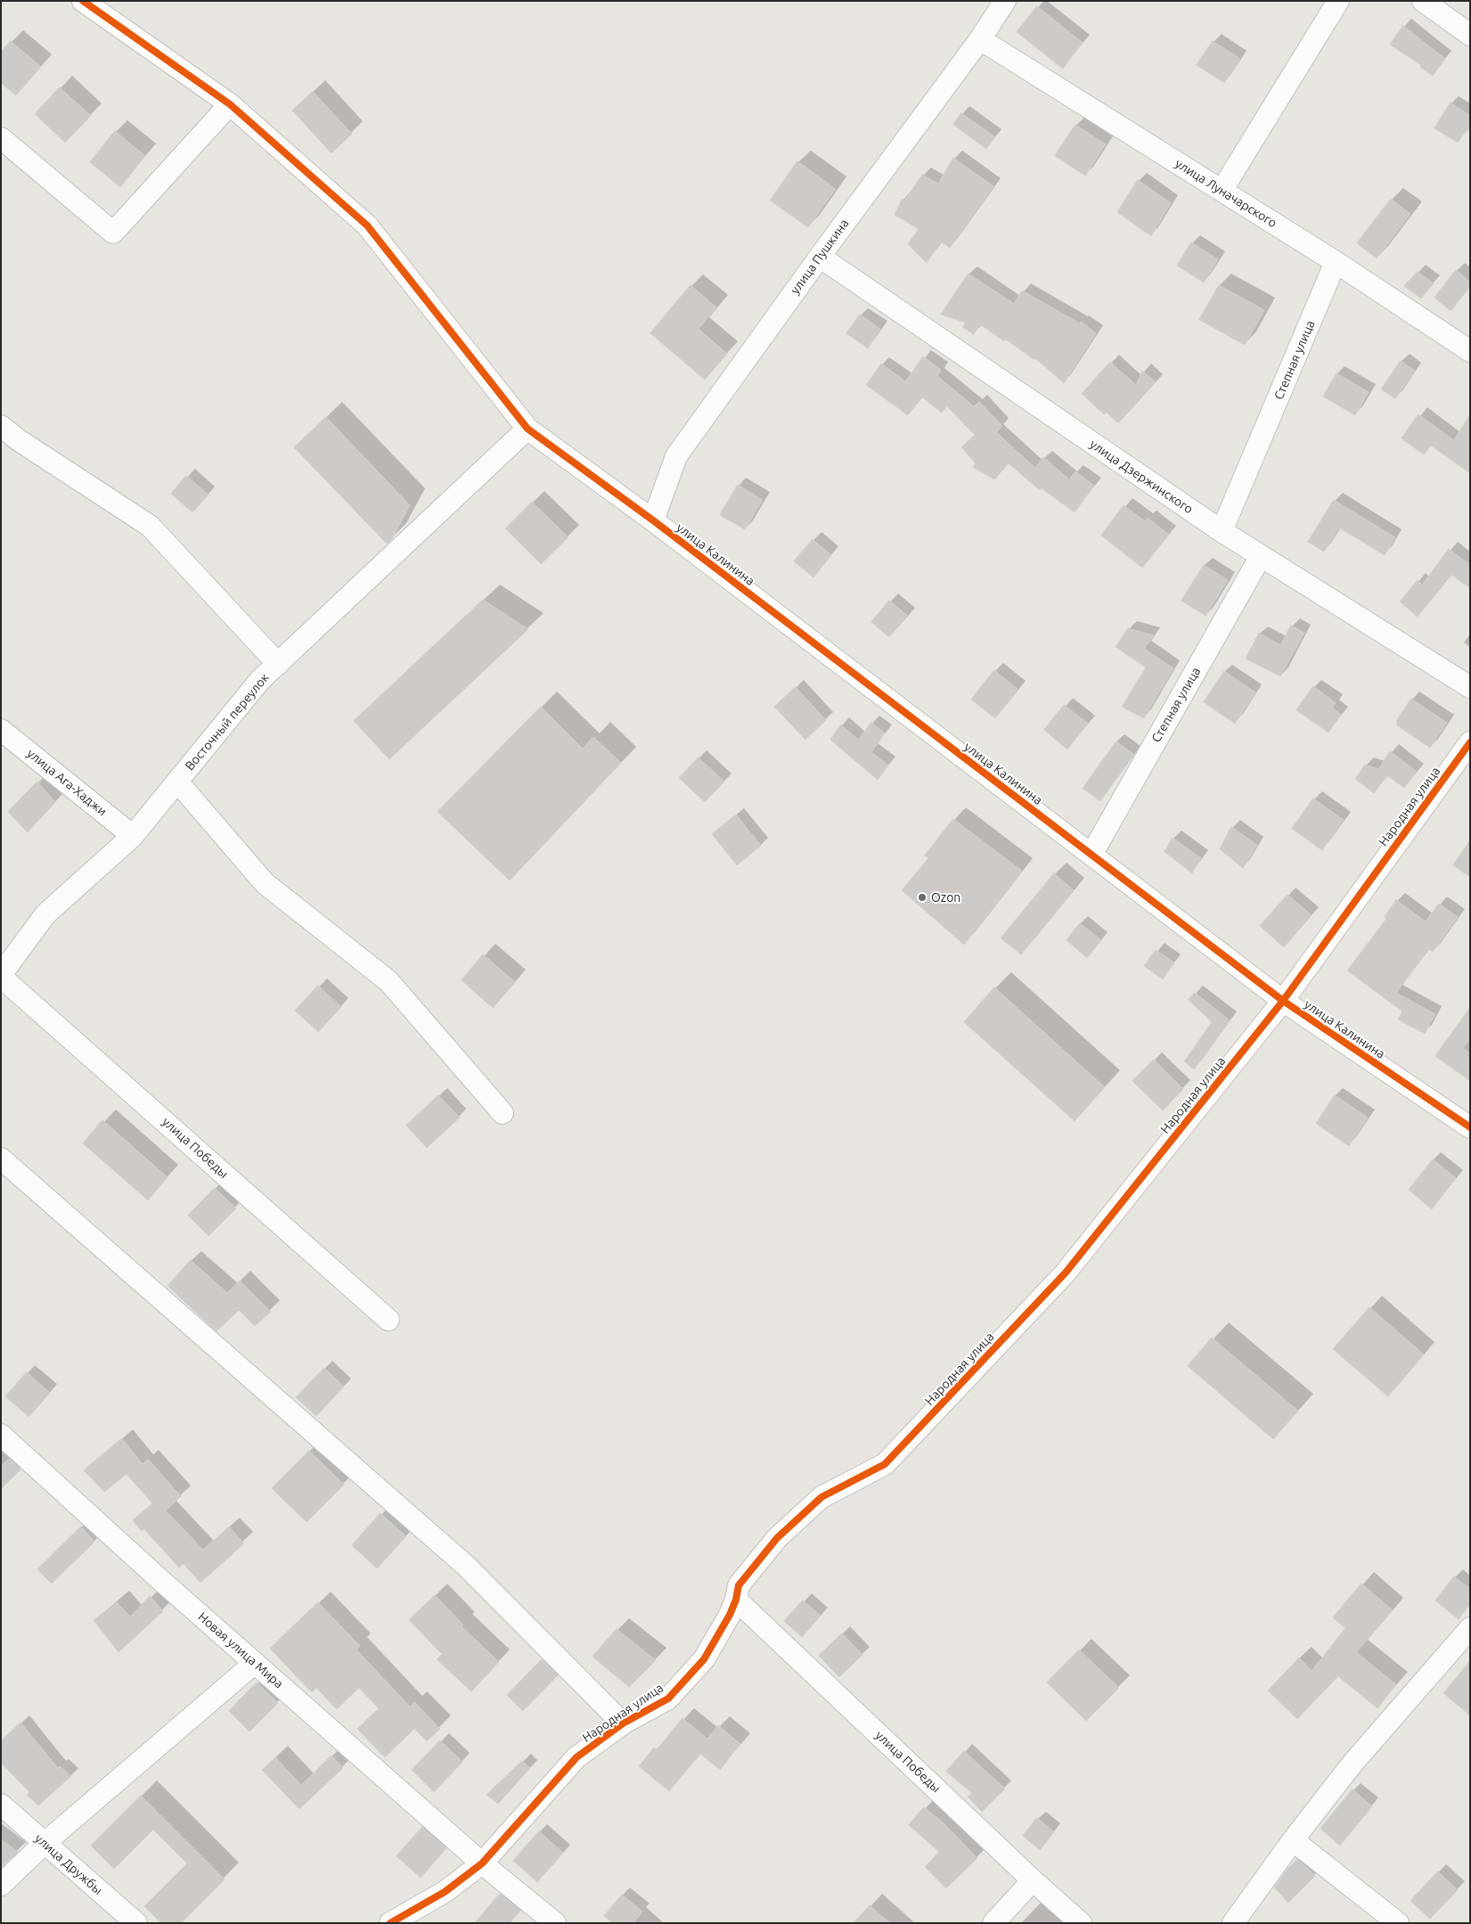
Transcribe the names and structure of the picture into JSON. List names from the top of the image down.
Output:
{
  "streets": {
    "street": [
      "улица Луначарского",
      "улица Пушкина",
      "Степная улица",
      "улица Дзержинского",
      "улица Калинина",
      "Восточный переулок",
      "улица Ага-Хаджи",
      "Народная улица",
      "улица Победы",
      "Новая улица Мира",
      "улица Дружбы"
    ]
  },
  "crossings": [
    ["улица Луначарского", "улица Пушкина"],
    ["улица Луначарского", "Степная улица"],
    ["улица Пушкина", "улица Дзержинского"],
    ["улица Пушкина", "улица Калинина"],
    ["Степная улица", "улица Дзержинского"],
    ["Степная улица", "улица Калинина"],
    ["улица Калинина", "Восточный переулок"],
    ["улица Калинина", "Народная улица"],
    ["Восточный переулок", "улица Ага-Хаджи"],
    ["Восточный переулок", "улица Победы"],
    ["Народная улица", "улица Победы"],
    ["Народная улица", "Новая улица Мира"]
  ],
  "places": ["Ozon"]
}
